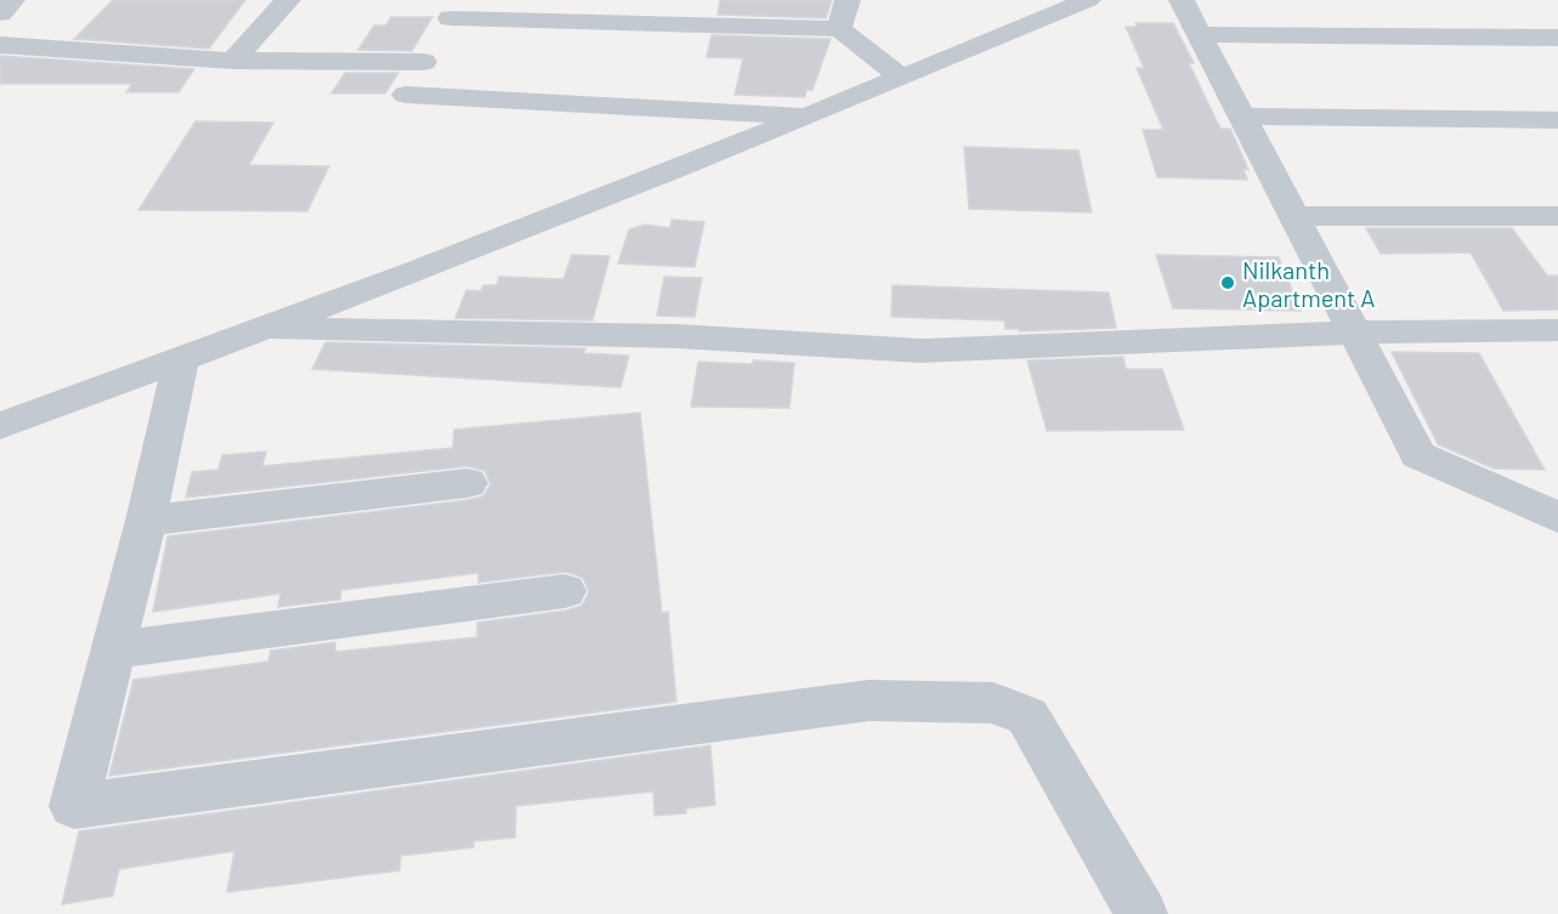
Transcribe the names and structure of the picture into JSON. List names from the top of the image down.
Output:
{
  "places": ["Nilkanth Apartment A"]
}
